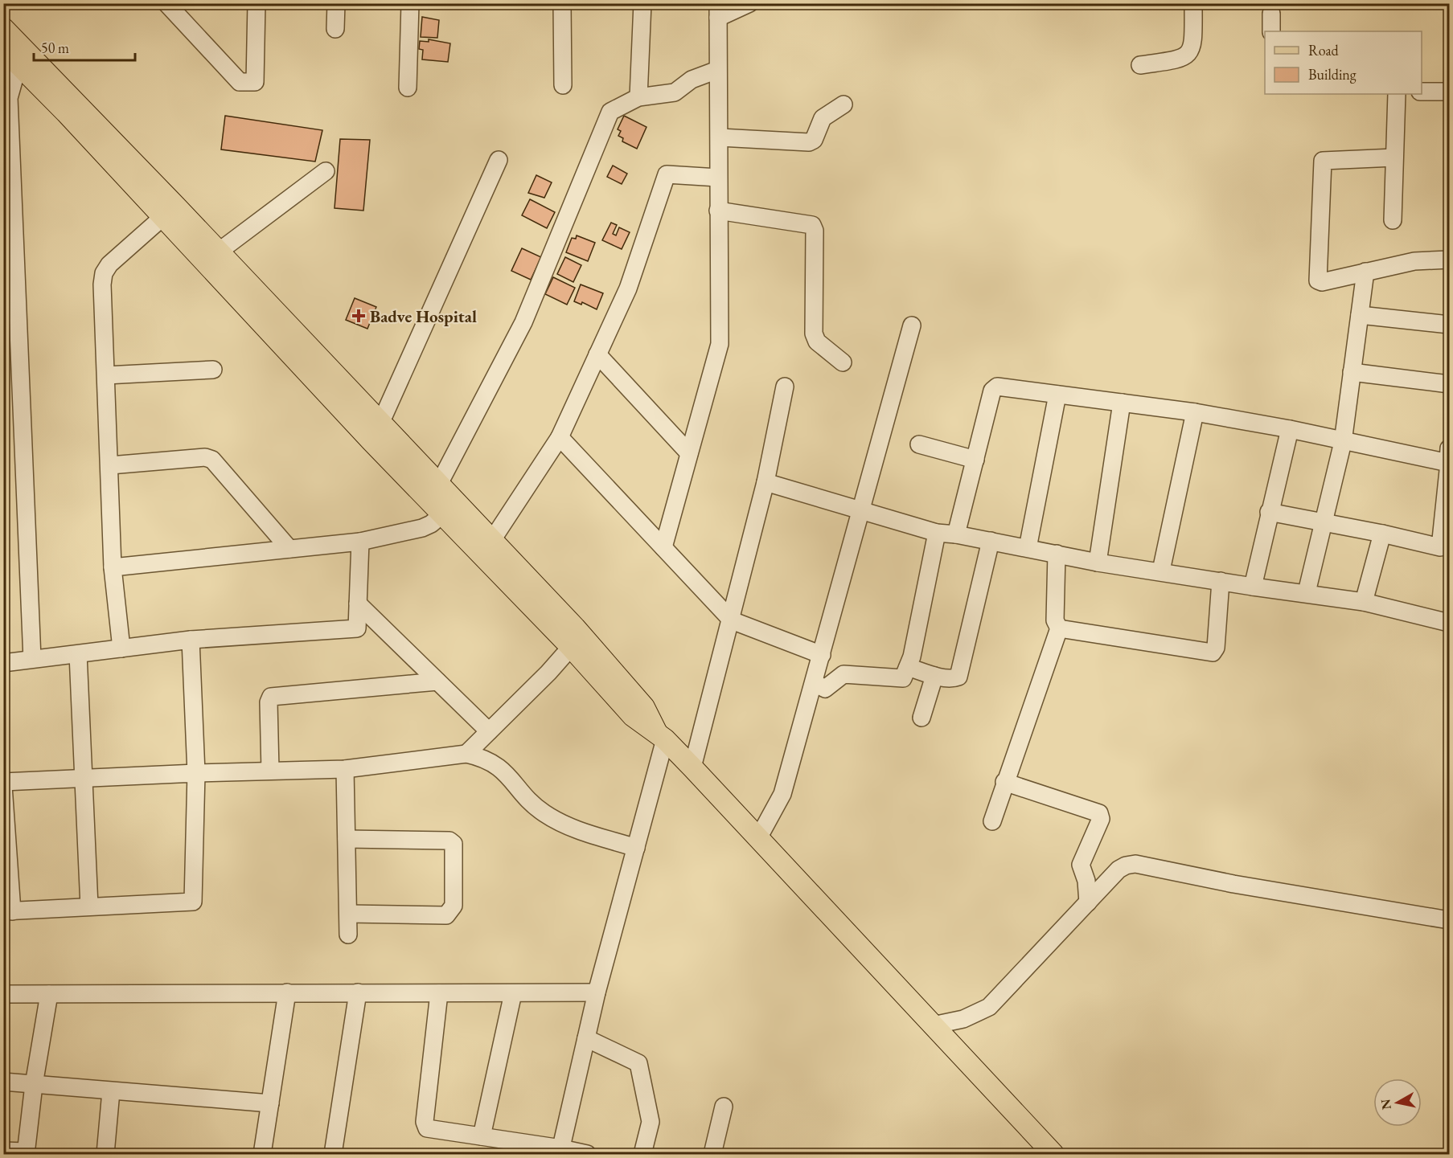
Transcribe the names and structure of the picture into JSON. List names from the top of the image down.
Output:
{
  "places": {
    "health": ["Badve Hospital"]
  },
  "legend": ["Road", "Building"],
  "scale_bar": "50 m",
  "north": "left"
}
